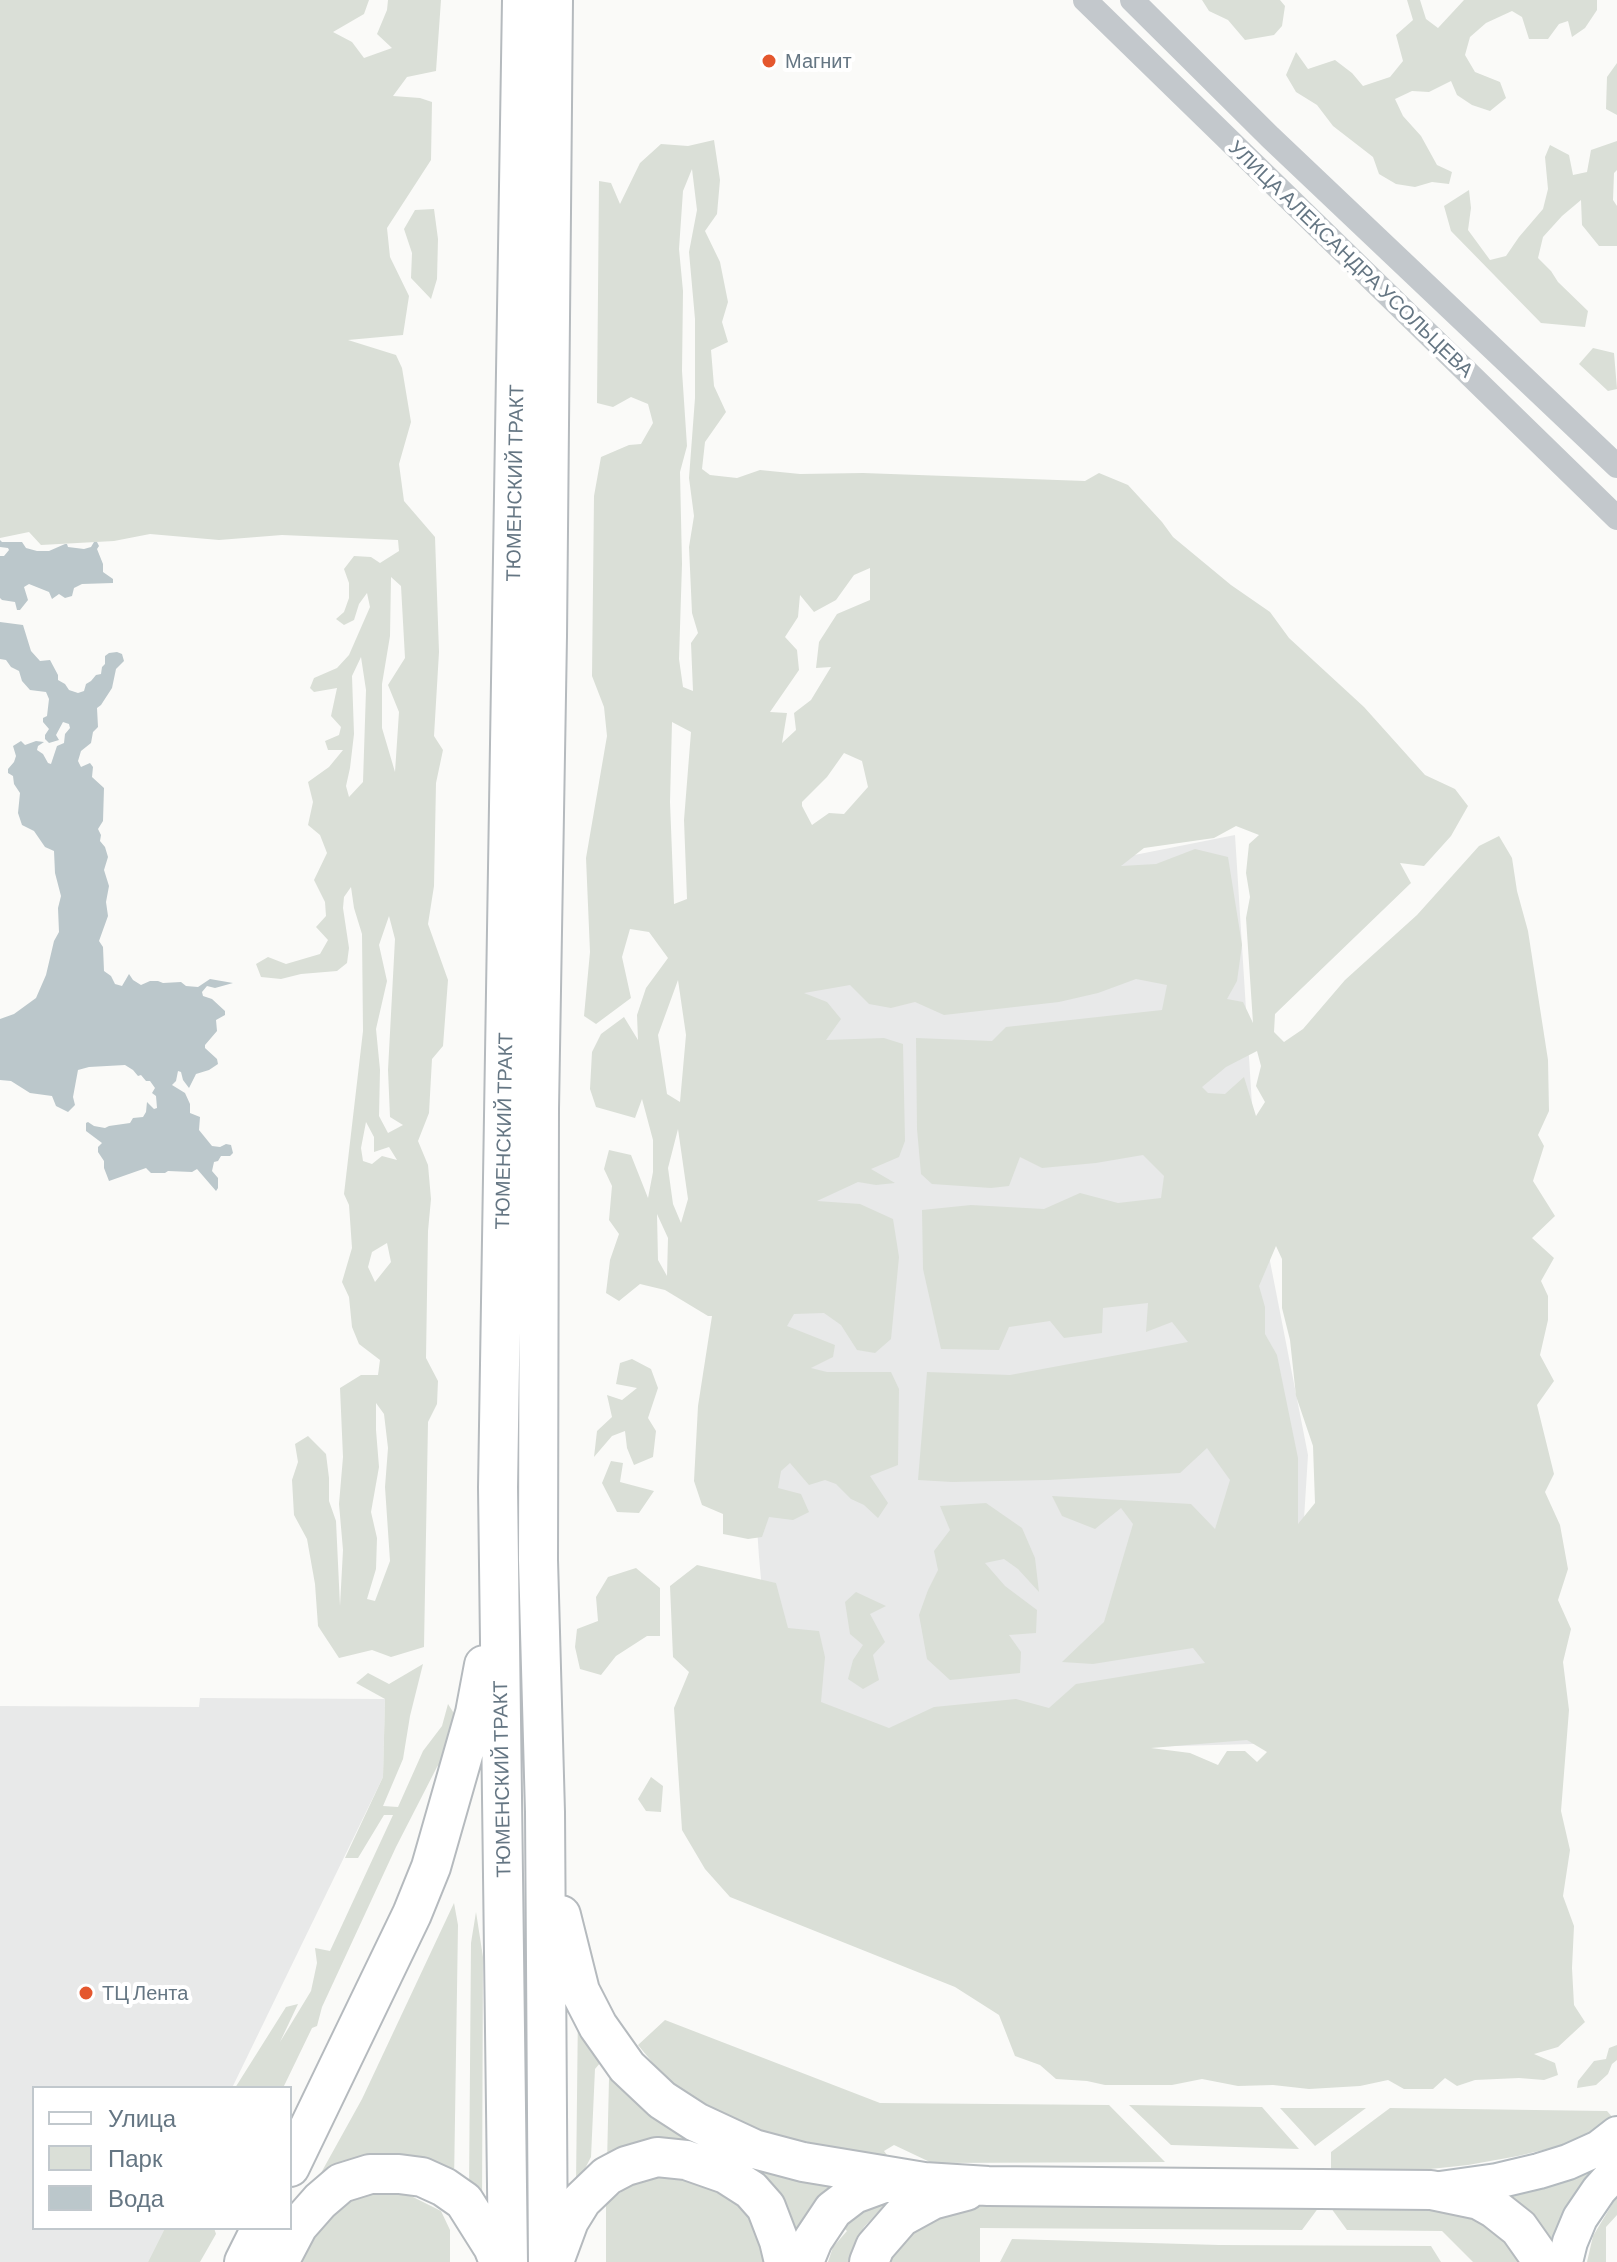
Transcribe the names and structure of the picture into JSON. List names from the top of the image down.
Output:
{
  "streets": {
    "main road": ["ТЮМЕНСКИЙ ТРАКТ"],
    "street": ["УЛИЦА АЛЕКСАНДРА УСОЛЬЦЕВА"]
  },
  "places": ["Магнит", "ТЦ Лента"],
  "legend": ["Улица", "Парк", "Вода"]
}
